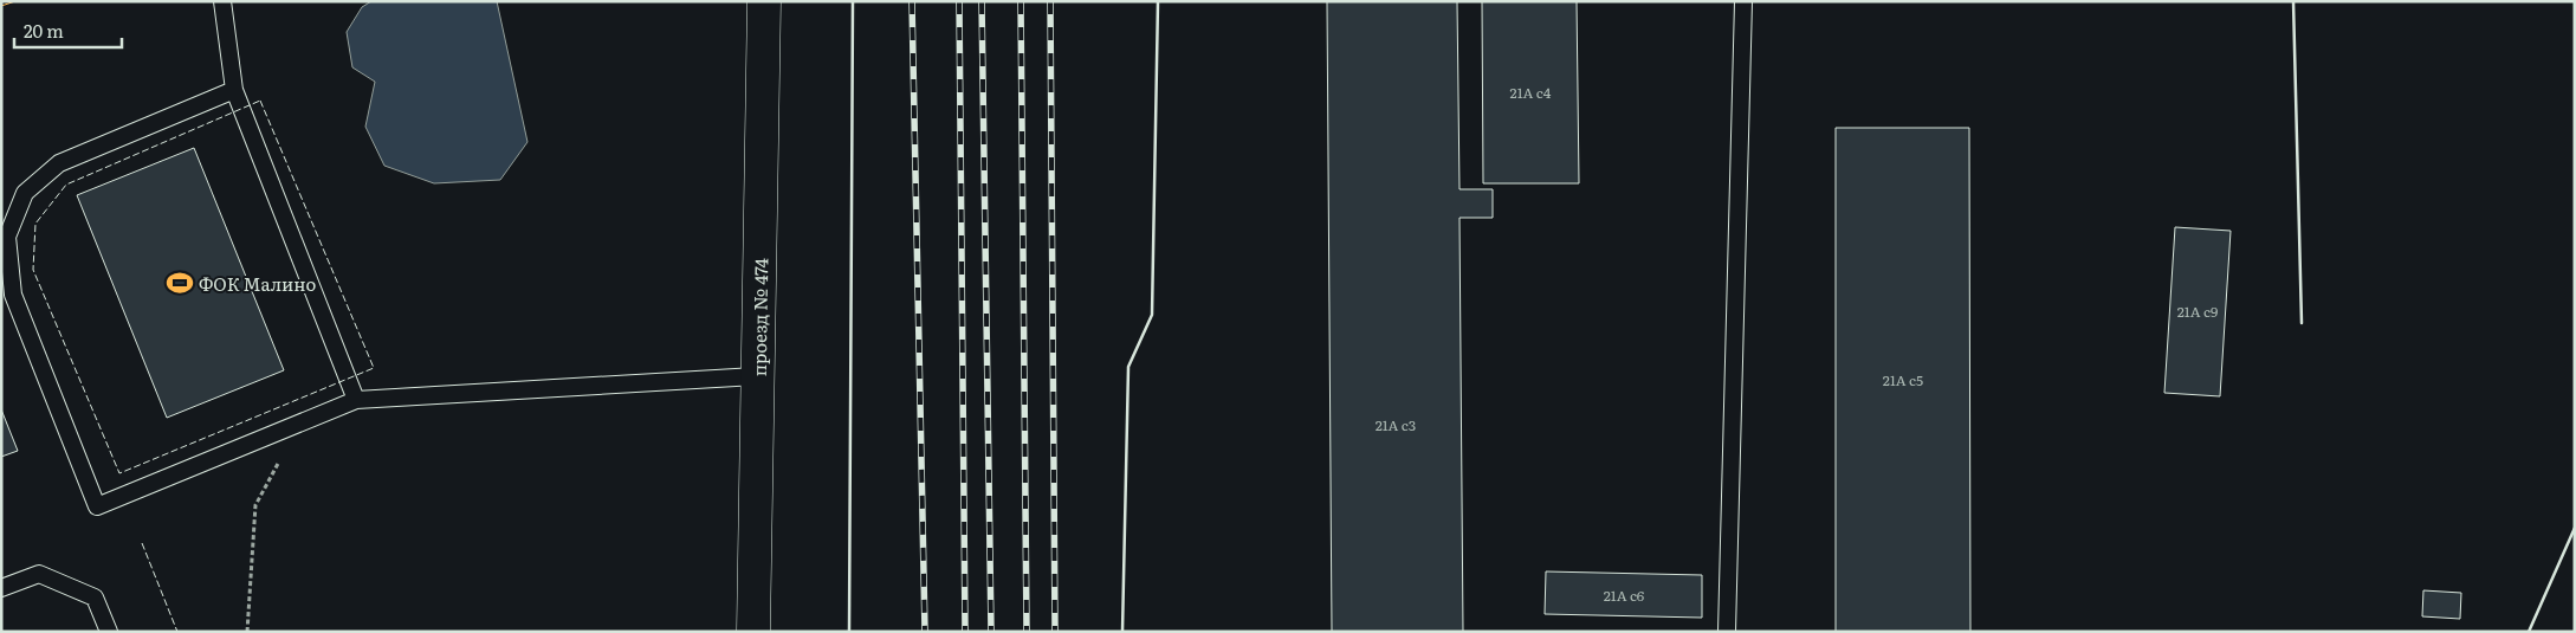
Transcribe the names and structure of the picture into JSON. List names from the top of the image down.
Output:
{
  "streets": {
    "street": ["проезд № 474"]
  },
  "places": {
    "sports": ["ФОК Малино"]
  },
  "house_numbers": [
    "21А с4",
    "21А с9",
    "21А с5",
    "21А с3",
    "21А с6"
  ],
  "scale_bar": "20 m"
}
